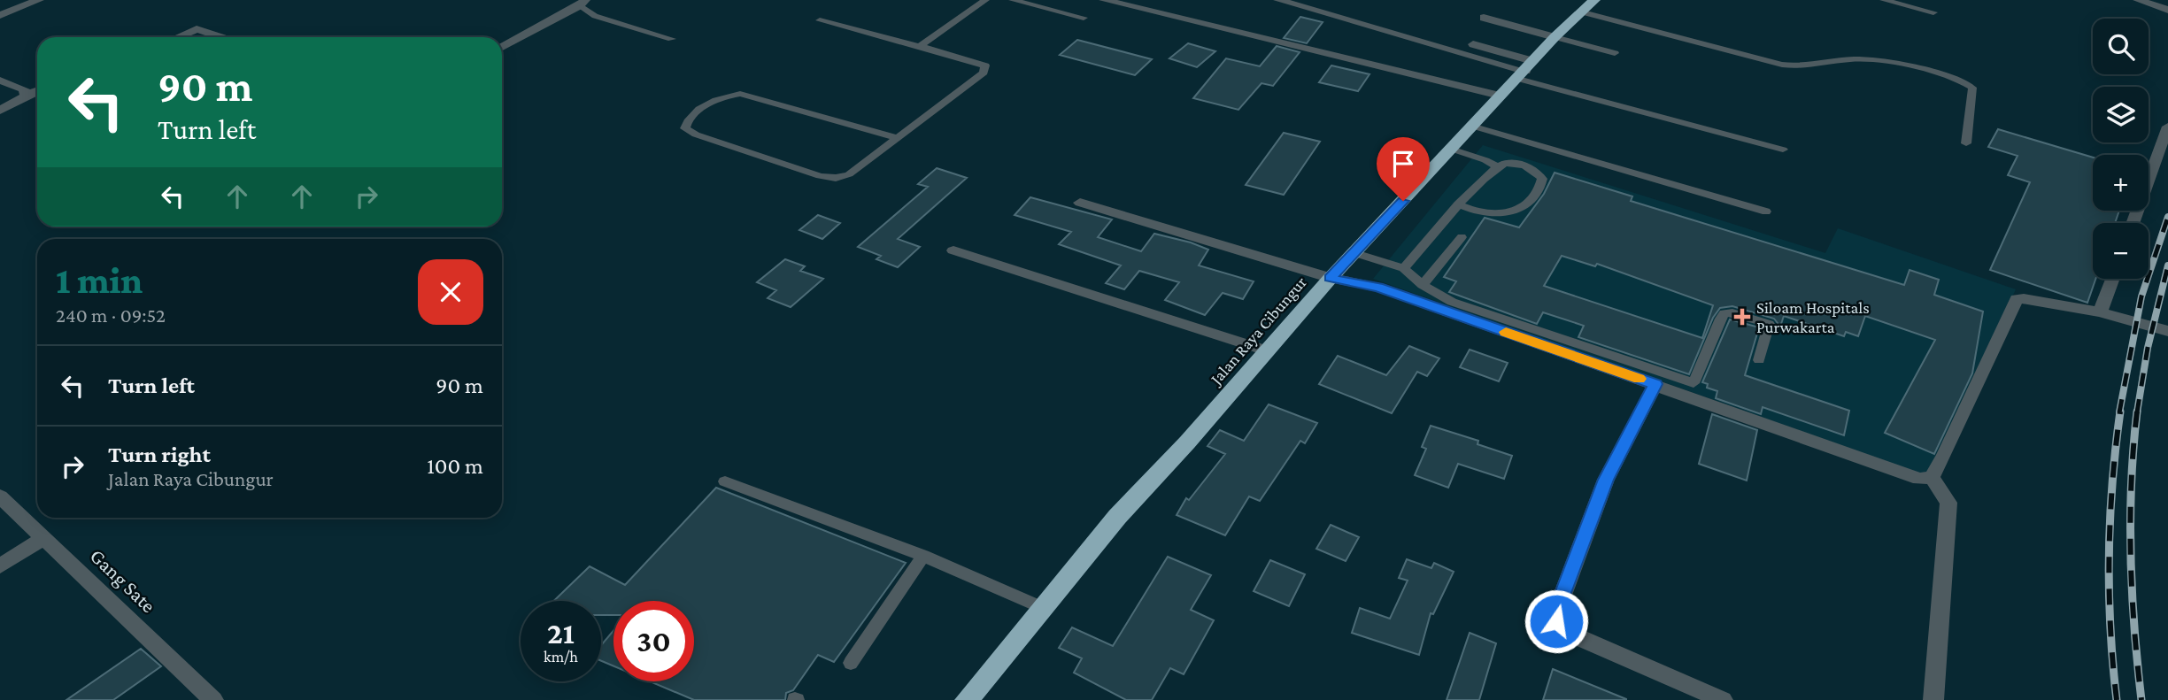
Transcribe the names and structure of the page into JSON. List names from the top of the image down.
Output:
{
  "streets": {
    "highway": ["Jalan Raya Cibungur"],
    "street": ["Gang Sate"]
  },
  "places": {
    "health": ["Siloam Hospitals Purwakarta"]
  },
  "page": {
    "map_buttons": ["+", "−"],
    "turn": ["90 m", "Turn left"],
    "heading": ["1 min", "240 m · 09:52"],
    "list": [
      {
        "name": "Turn left",
        "value": "90 m"
      },
      {
        "name": "Turn right",
        "note": "Jalan Raya Cibungur",
        "value": "100 m"
      }
    ],
    "speed": "21 km/h",
    "limit": "30"
  }
}
